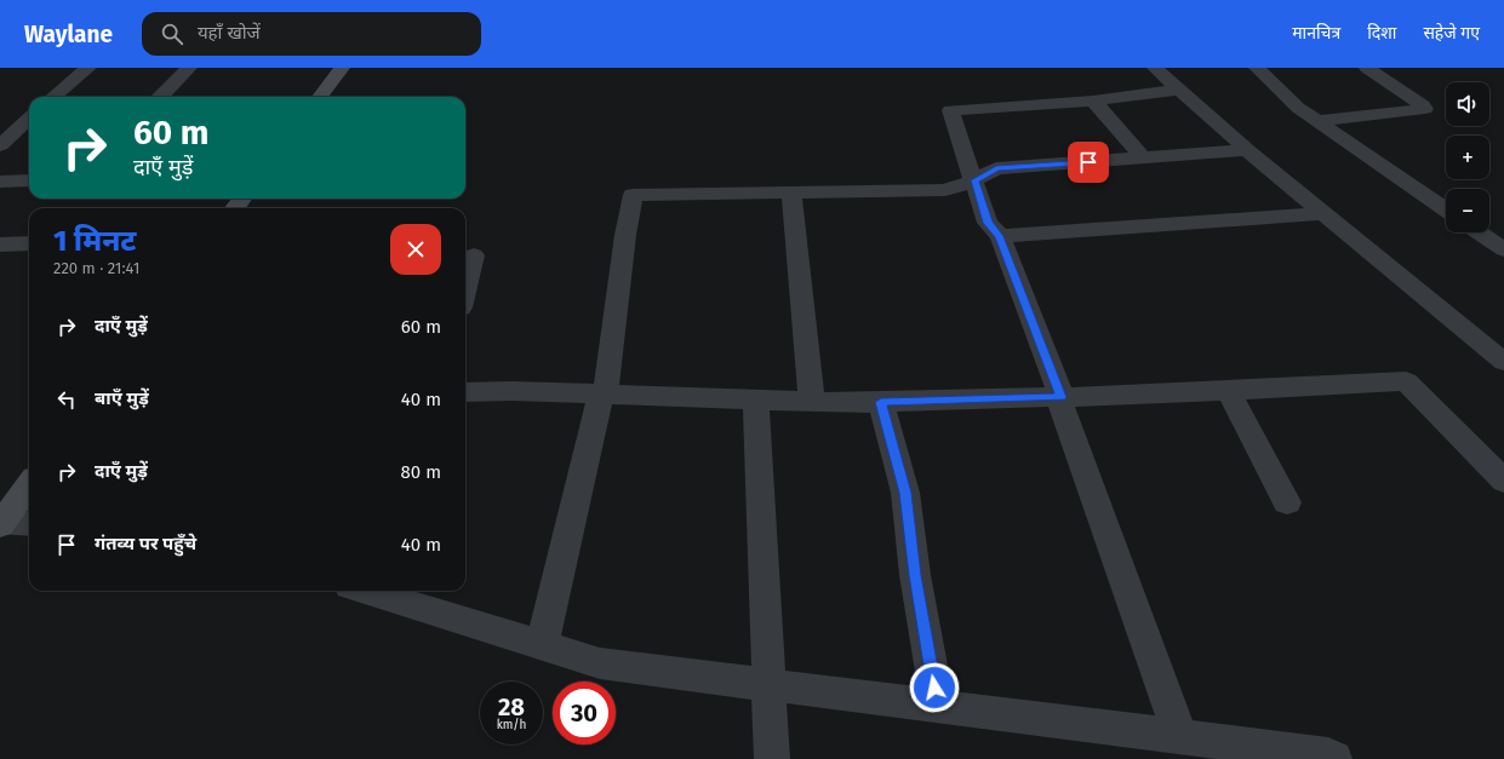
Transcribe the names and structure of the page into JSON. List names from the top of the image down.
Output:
{
  "page": {
    "header": "Waylane",
    "search": "यहाँ खोजें",
    "nav": ["मानचित्र", "दिशा", "सहेजे गए"],
    "map_buttons": ["+", "−"],
    "turn": ["60 m", "दाएँ मुड़ें"],
    "heading": ["1 मिनट", "220 m · 21:41"],
    "list": [
      {
        "name": "दाएँ मुड़ें",
        "value": "60 m"
      },
      {
        "name": "बाएँ मुड़ें",
        "value": "40 m"
      },
      {
        "name": "दाएँ मुड़ें",
        "value": "80 m"
      },
      {
        "name": "गंतव्य पर पहुँचे",
        "value": "40 m"
      }
    ],
    "speed": "28 km/h",
    "limit": "30"
  }
}
